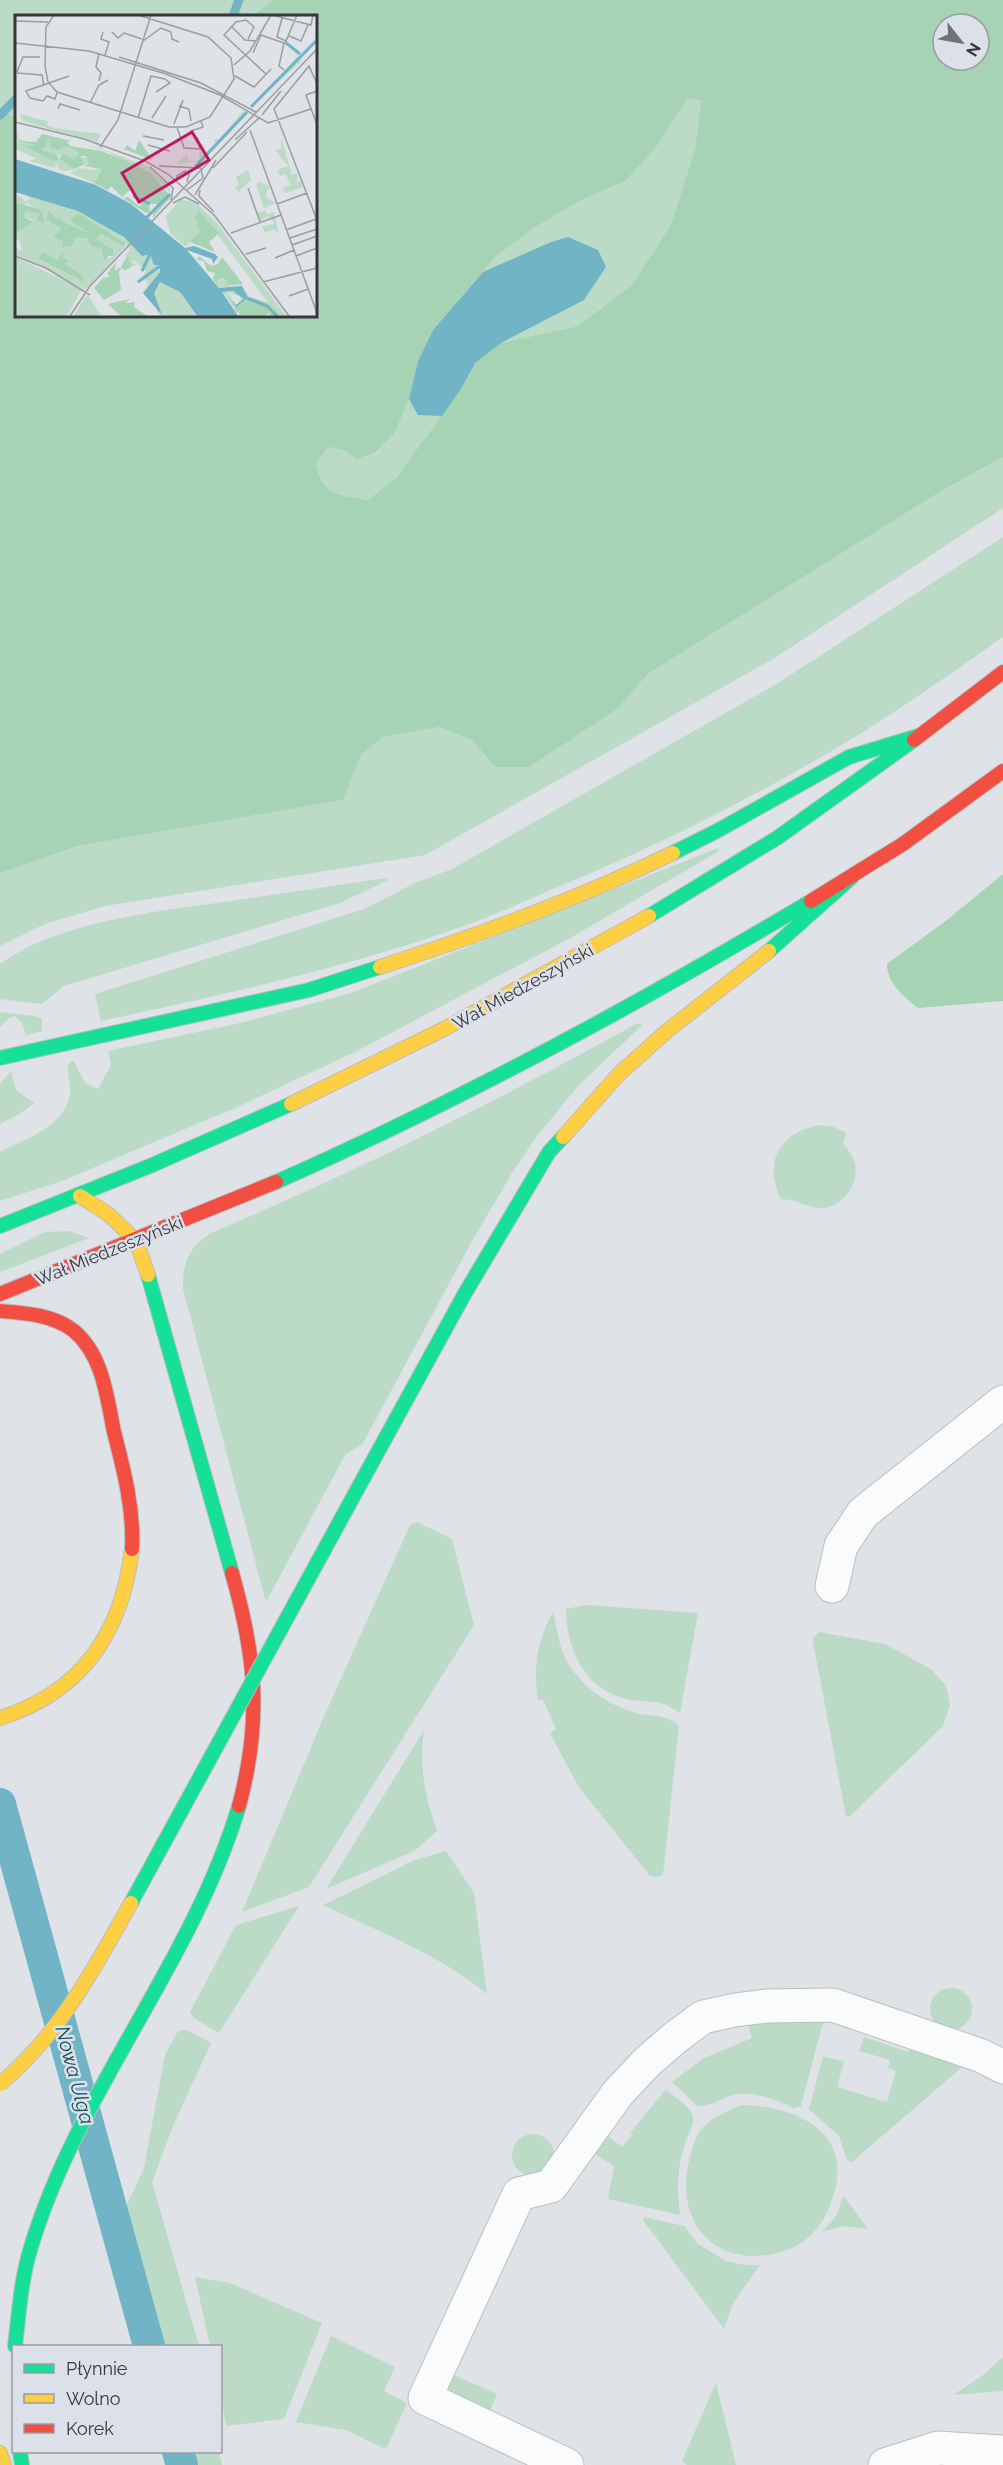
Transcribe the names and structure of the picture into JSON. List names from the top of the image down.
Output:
{
  "streets": {
    "main road": ["Wał Miedzeszyński"]
  },
  "water": ["Nowa Ulga"],
  "legend": ["Płynnie", "Wolno", "Korek"],
  "north": "bottom right"
}
